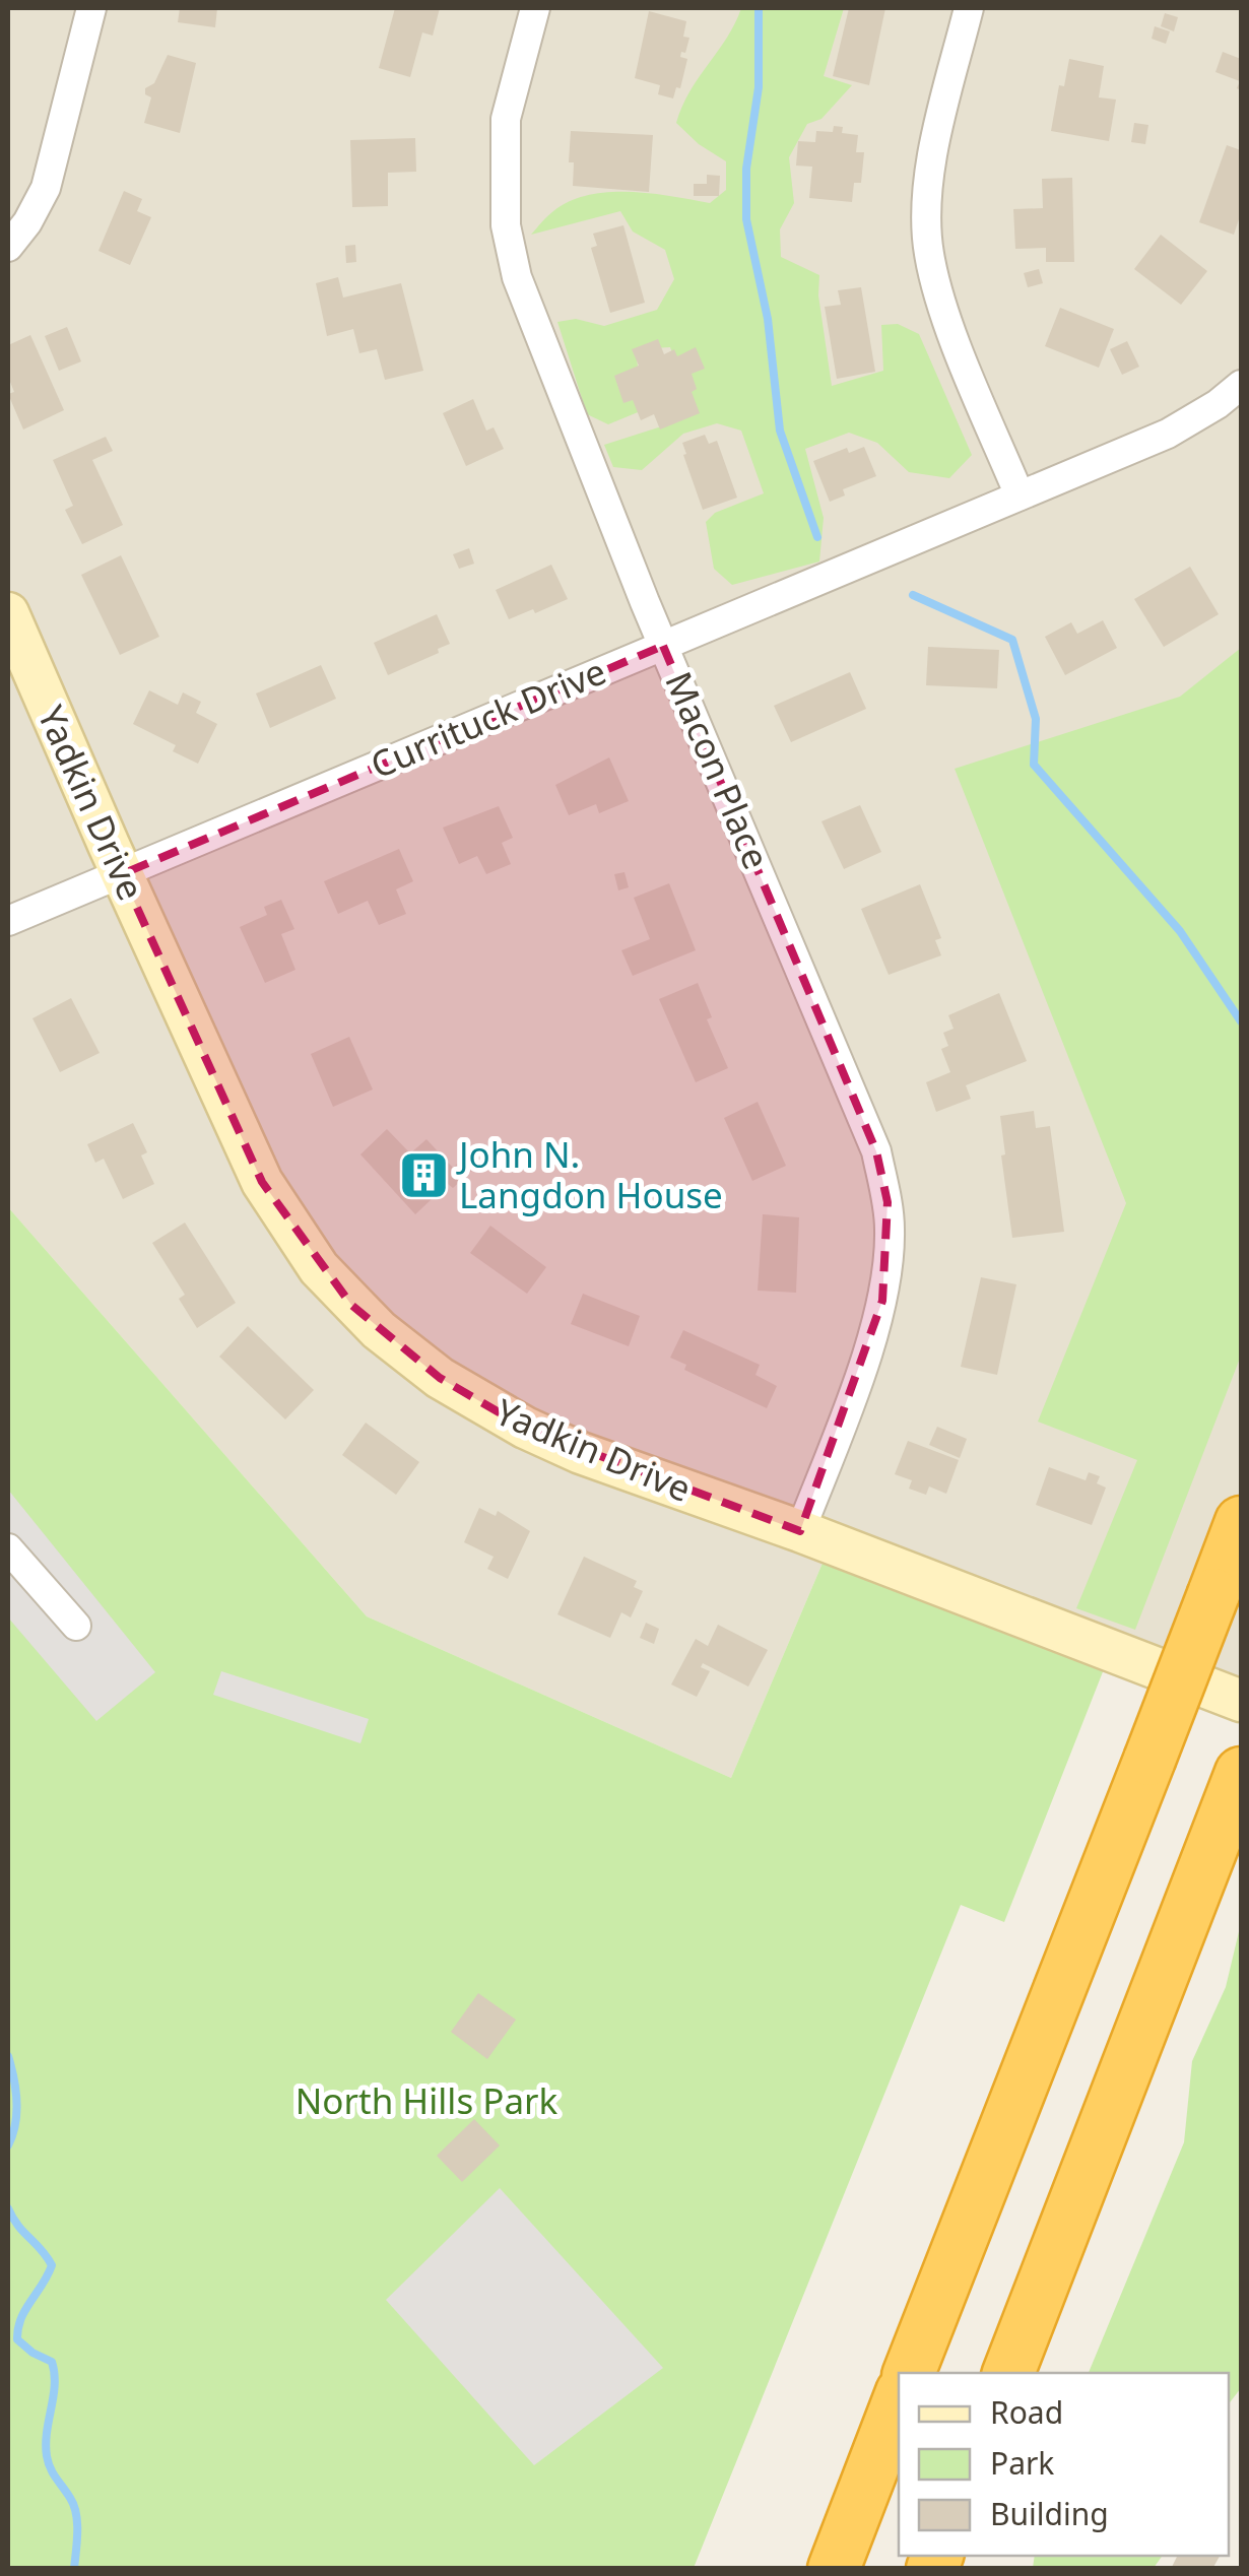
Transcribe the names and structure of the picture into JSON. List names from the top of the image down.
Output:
{
  "streets": {
    "street": ["Currituck Drive", "Macon Place", "Yadkin Drive"]
  },
  "crossings": [
    ["Currituck Drive", "Macon Place"],
    ["Currituck Drive", "Yadkin Drive"],
    ["Macon Place", "Yadkin Drive"]
  ],
  "parks": ["North Hills Park"],
  "places": {
    "building": ["John N. Langdon House"]
  },
  "legend": ["Road", "Park", "Building"]
}
